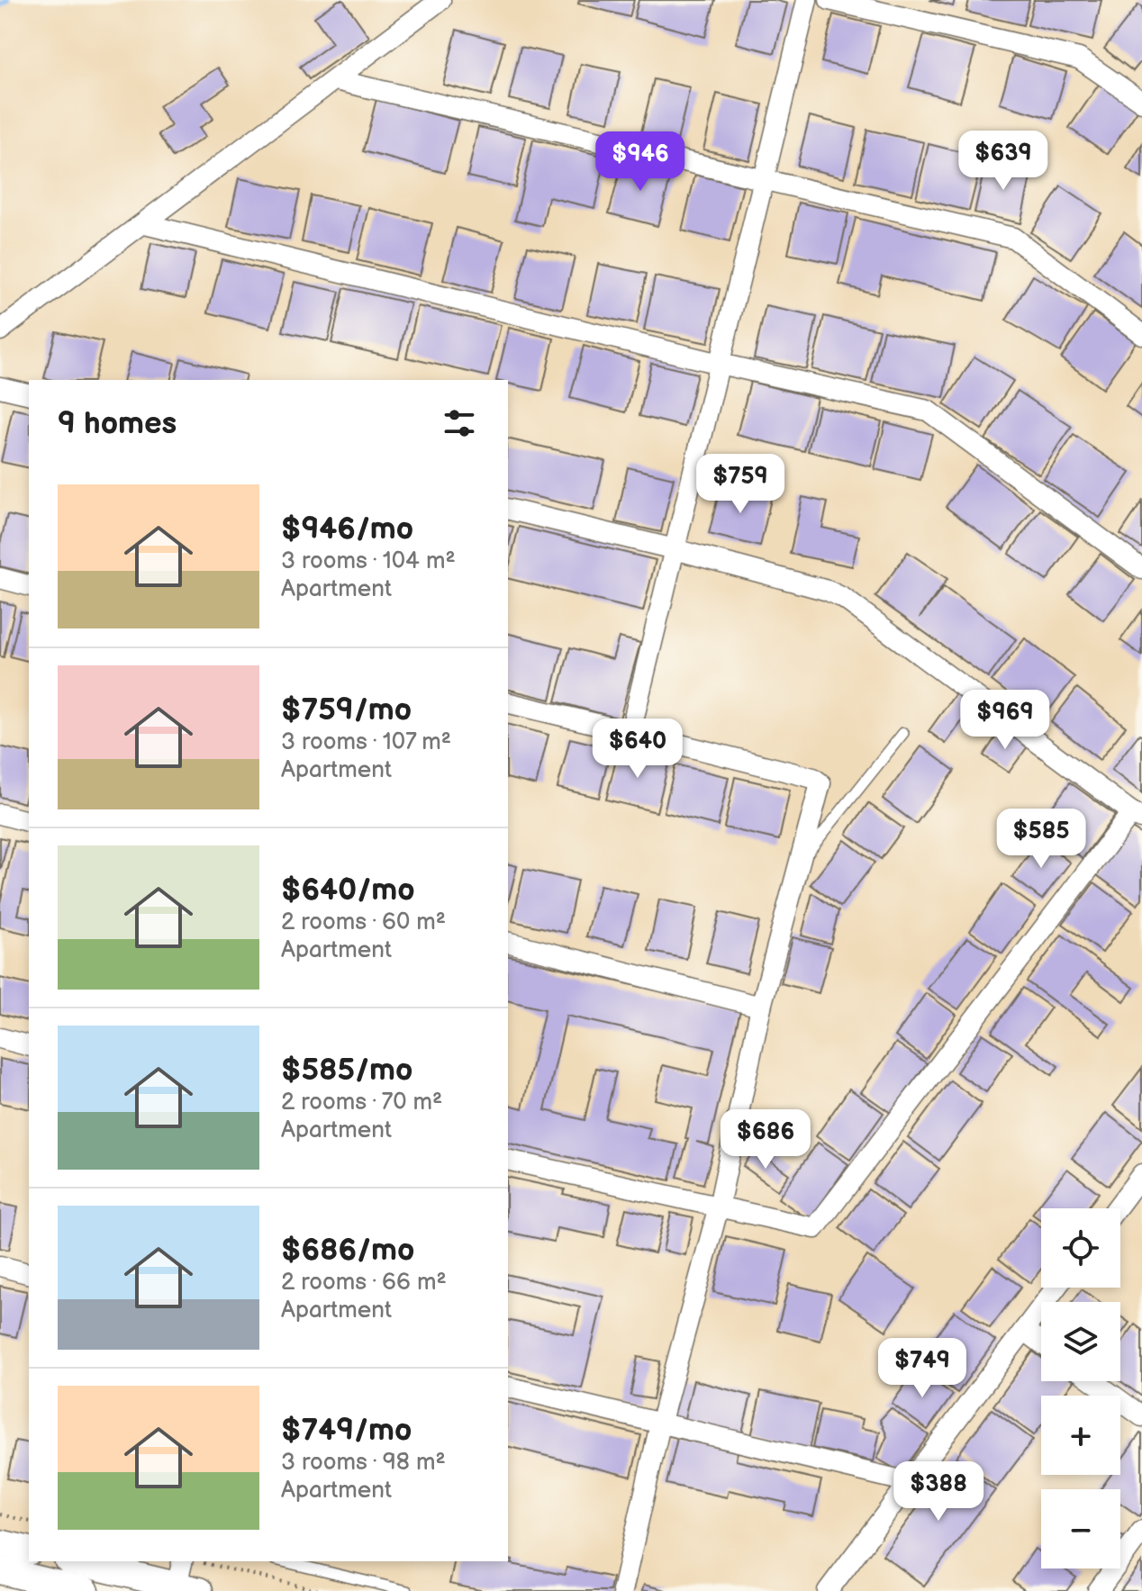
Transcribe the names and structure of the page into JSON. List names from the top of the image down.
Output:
{
  "page": {
    "price": [
      "$639",
      "$946",
      "$759",
      "$969",
      "$640",
      "$585",
      "$686",
      "$749",
      "$388"
    ],
    "heading": "9 homes",
    "list": [
      {
        "name": "$946/mo",
        "note": "3 rooms · 104 m² · Apartment"
      },
      {
        "name": "$759/mo",
        "note": "3 rooms · 107 m² · Apartment"
      },
      {
        "name": "$640/mo",
        "note": "2 rooms · 60 m² · Apartment"
      },
      {
        "name": "$585/mo",
        "note": "2 rooms · 70 m² · Apartment"
      },
      {
        "name": "$686/mo",
        "note": "2 rooms · 66 m² · Apartment"
      },
      {
        "name": "$749/mo",
        "note": "3 rooms · 98 m² · Apartment"
      }
    ],
    "map_buttons": ["+", "−"]
  }
}
